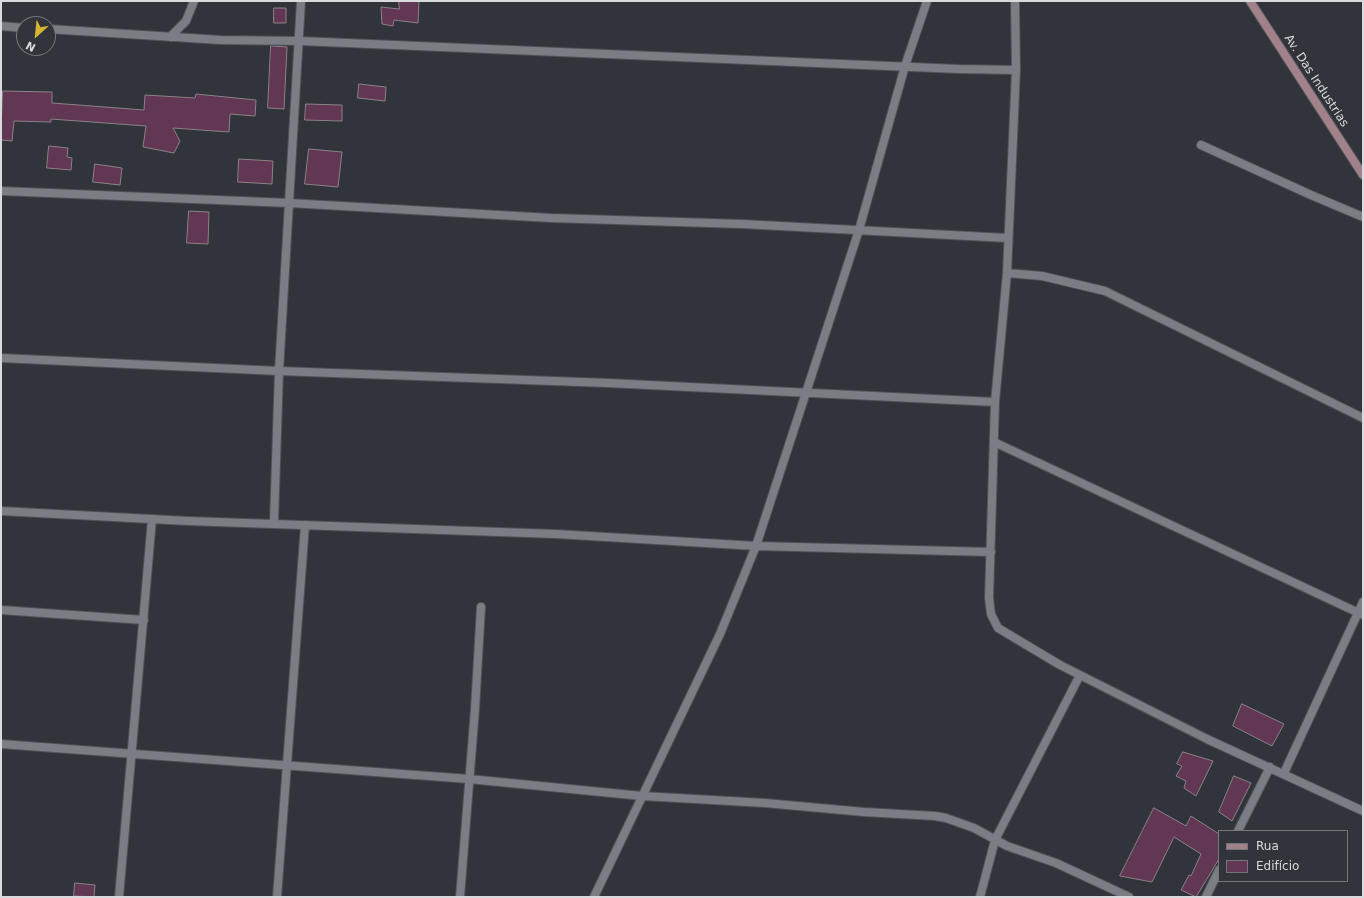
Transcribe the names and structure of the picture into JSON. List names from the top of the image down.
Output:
{
  "streets": {
    "main road": ["Av. Das Industrias"]
  },
  "legend": ["Rua", "Edifício"],
  "north": "bottom left"
}
